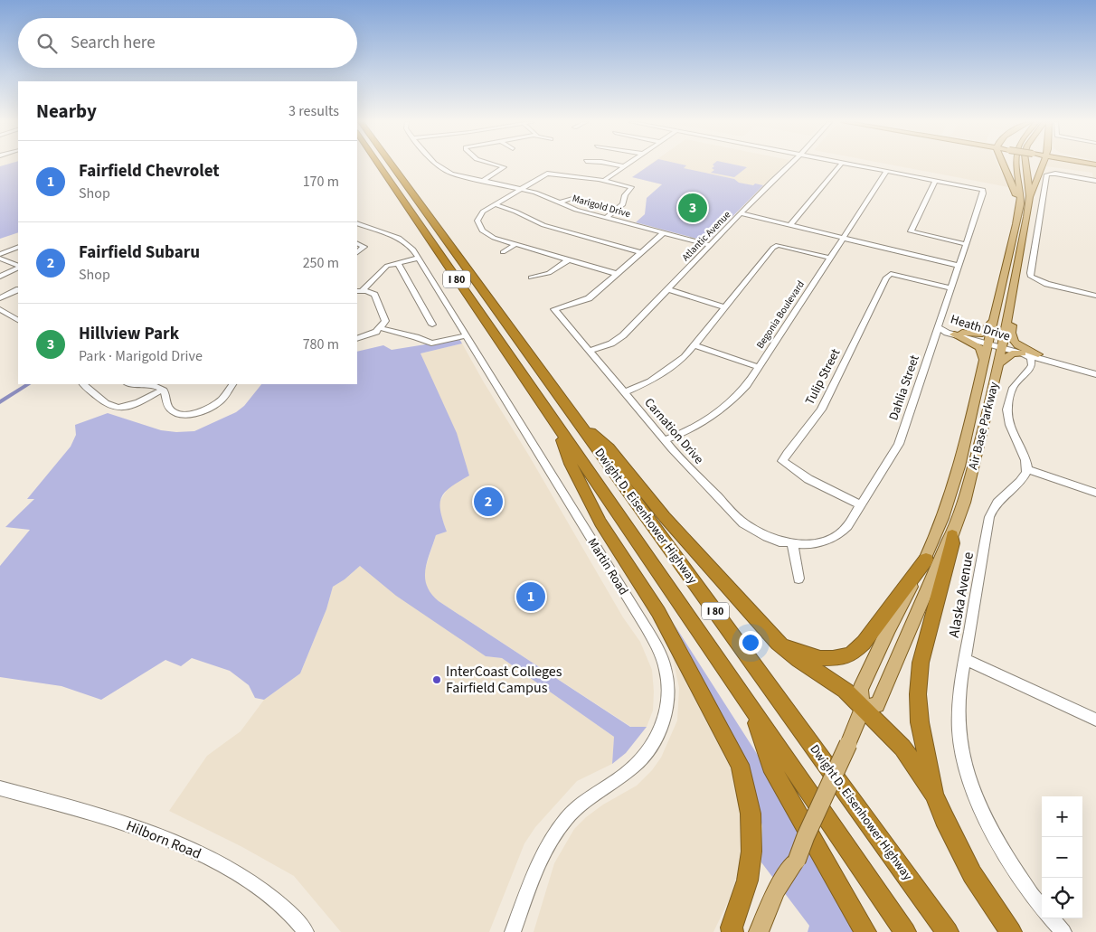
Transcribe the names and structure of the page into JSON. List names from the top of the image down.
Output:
{
  "streets": {
    "highway": ["I 80", "Dwight D. Eisenhower Highway"],
    "main road": ["Air Base Parkway"],
    "street": [
      "Marigold Drive",
      "Atlantic Avenue",
      "Begonia Boulevard",
      "Heath Drive",
      "Tulip Street",
      "Dahlia Street",
      "Carnation Drive",
      "Martin Road",
      "Alaska Avenue",
      "Hilborn Road"
    ]
  },
  "crossings": [
    ["Marigold Drive", "Atlantic Avenue"],
    ["Atlantic Avenue", "Carnation Drive"],
    ["Begonia Boulevard", "Carnation Drive"],
    ["Heath Drive", "Dahlia Street"],
    ["Heath Drive", "Air Base Parkway"],
    ["Tulip Street", "Dahlia Street"],
    ["Dahlia Street", "Carnation Drive"]
  ],
  "places": ["InterCoast Colleges Fairfield Campus"],
  "page": {
    "search": "Search here",
    "heading": ["Nearby", "3 results"],
    "list": [
      {
        "mark": "1",
        "name": "Fairfield Chevrolet",
        "note": "Shop",
        "value": "170 m"
      },
      {
        "mark": "2",
        "name": "Fairfield Subaru",
        "note": "Shop",
        "value": "250 m"
      },
      {
        "mark": "3",
        "name": "Hillview Park",
        "note": "Park · Marigold Drive",
        "value": "780 m"
      }
    ],
    "pins": ["3", "2", "1"],
    "map_buttons": ["+", "−"]
  }
}
